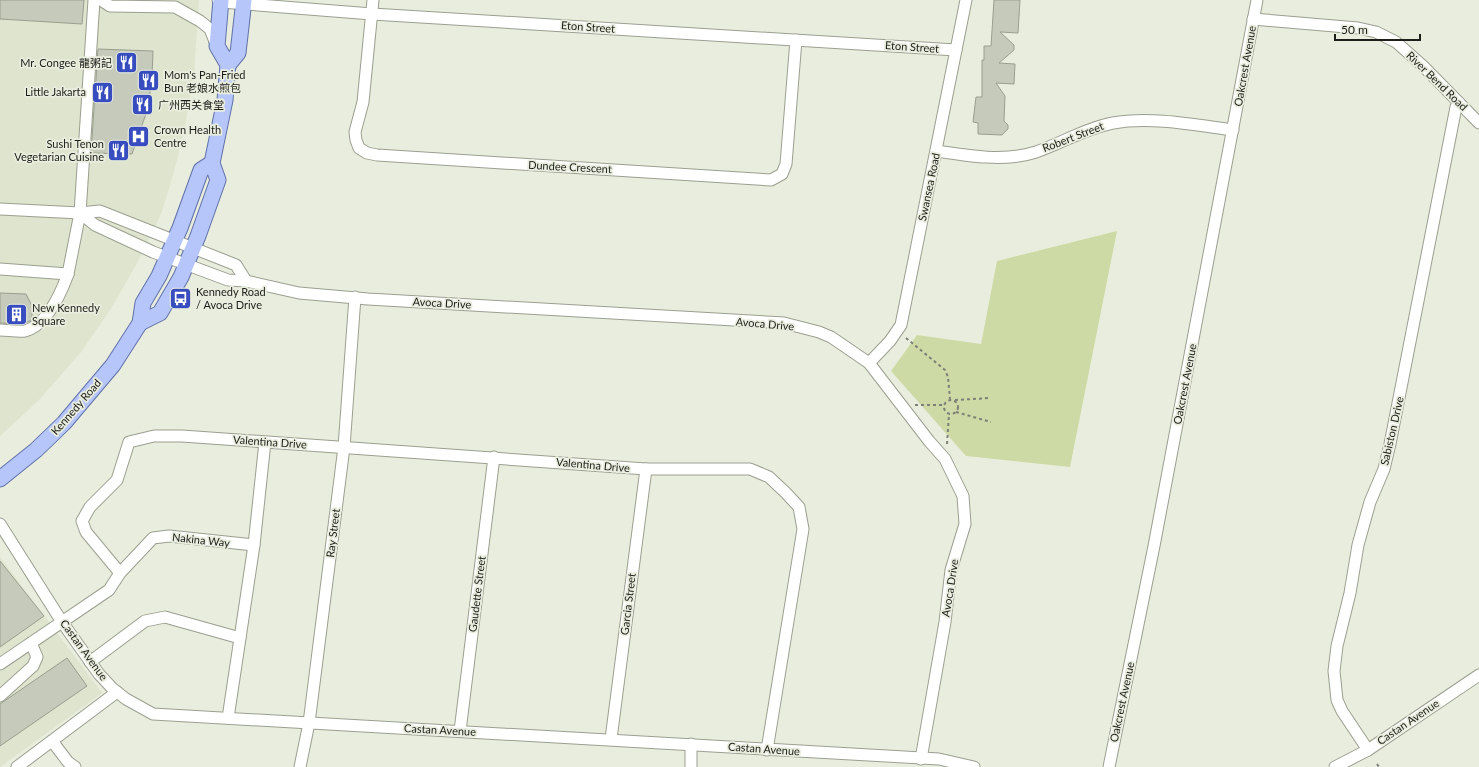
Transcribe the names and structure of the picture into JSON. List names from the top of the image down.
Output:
{
  "streets": {
    "main road": ["Kennedy Road"],
    "street": [
      "Eton Street",
      "Oakcrest Avenue",
      "River Bend Road",
      "Robert Street",
      "Dundee Crescent",
      "Swansea Road",
      "Avoca Drive",
      "Sabiston Drive",
      "Valentina Drive",
      "Ray Street",
      "Nakina Way",
      "Gaudette Street",
      "Garcia Street",
      "Castan Avenue"
    ]
  },
  "crossings": [
    ["Eton Street", "Dundee Crescent"],
    ["Eton Street", "Swansea Road"],
    ["Eton Street", "Kennedy Road"],
    ["Oakcrest Avenue", "River Bend Road"],
    ["Oakcrest Avenue", "Robert Street"],
    ["River Bend Road", "Sabiston Drive"],
    ["Robert Street", "Swansea Road"],
    ["Swansea Road", "Avoca Drive"],
    ["Avoca Drive", "Kennedy Road"],
    ["Avoca Drive", "Ray Street"],
    ["Avoca Drive", "Castan Avenue"],
    ["Sabiston Drive", "Castan Avenue"],
    ["Valentina Drive", "Ray Street"],
    ["Valentina Drive", "Nakina Way"],
    ["Valentina Drive", "Gaudette Street"],
    ["Valentina Drive", "Garcia Street"],
    ["Valentina Drive", "Castan Avenue"],
    ["Ray Street", "Castan Avenue"],
    ["Nakina Way", "Castan Avenue"],
    ["Gaudette Street", "Castan Avenue"],
    ["Garcia Street", "Castan Avenue"]
  ],
  "places": {
    "restaurant": [
      "Mr. Congee 龍粥記",
      "Mom's Pan-Fried Bun 老娘水煎包",
      "Little Jakarta",
      "广州西关食堂",
      "Sushi Tenon Vegetarian Cuisine"
    ],
    "hospital": ["Crown Health Centre"],
    "bus stop": ["Kennedy Road / Avoca Drive"],
    "building": ["New Kennedy Square"]
  },
  "scale_bar": "50 m"
}
